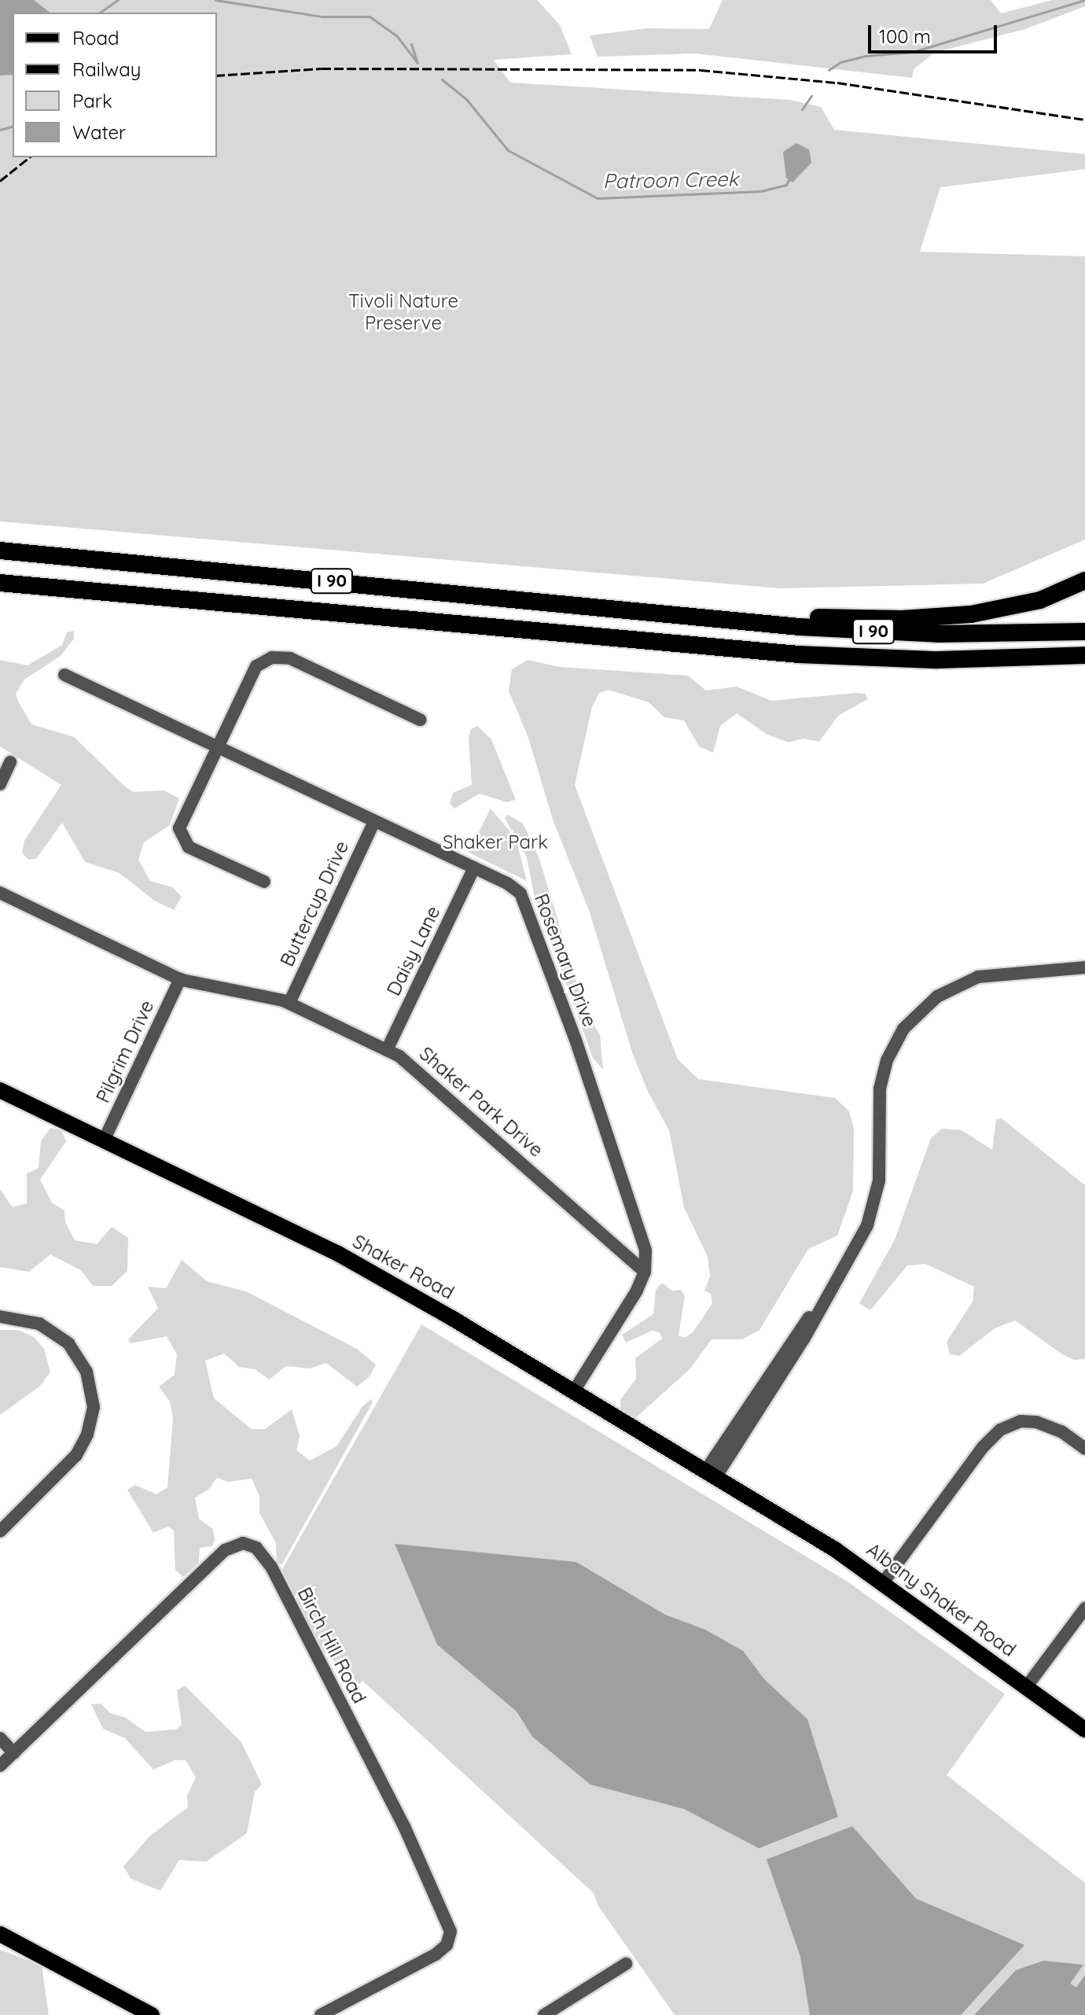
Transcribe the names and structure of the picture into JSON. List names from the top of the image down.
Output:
{
  "streets": {
    "highway": ["I 90"],
    "main road": ["Shaker Road", "Albany Shaker Road"],
    "street": [
      "Buttercup Drive",
      "Daisy Lane",
      "Rosemary Drive",
      "Pilgrim Drive",
      "Shaker Park Drive",
      "Birch Hill Road"
    ]
  },
  "crossings": [
    ["Buttercup Drive", "Rosemary Drive"],
    ["Buttercup Drive", "Shaker Park Drive"],
    ["Daisy Lane", "Rosemary Drive"],
    ["Daisy Lane", "Shaker Park Drive"],
    ["Rosemary Drive", "Shaker Park Drive"],
    ["Pilgrim Drive", "Shaker Park Drive"],
    ["Pilgrim Drive", "Shaker Road"],
    ["Shaker Road", "Albany Shaker Road"]
  ],
  "water": ["Patroon Creek"],
  "parks": ["Tivoli Nature Preserve", "Shaker Park"],
  "legend": [
    "Road",
    "Railway",
    "Park",
    "Water"
  ],
  "scale_bar": "100 m"
}
